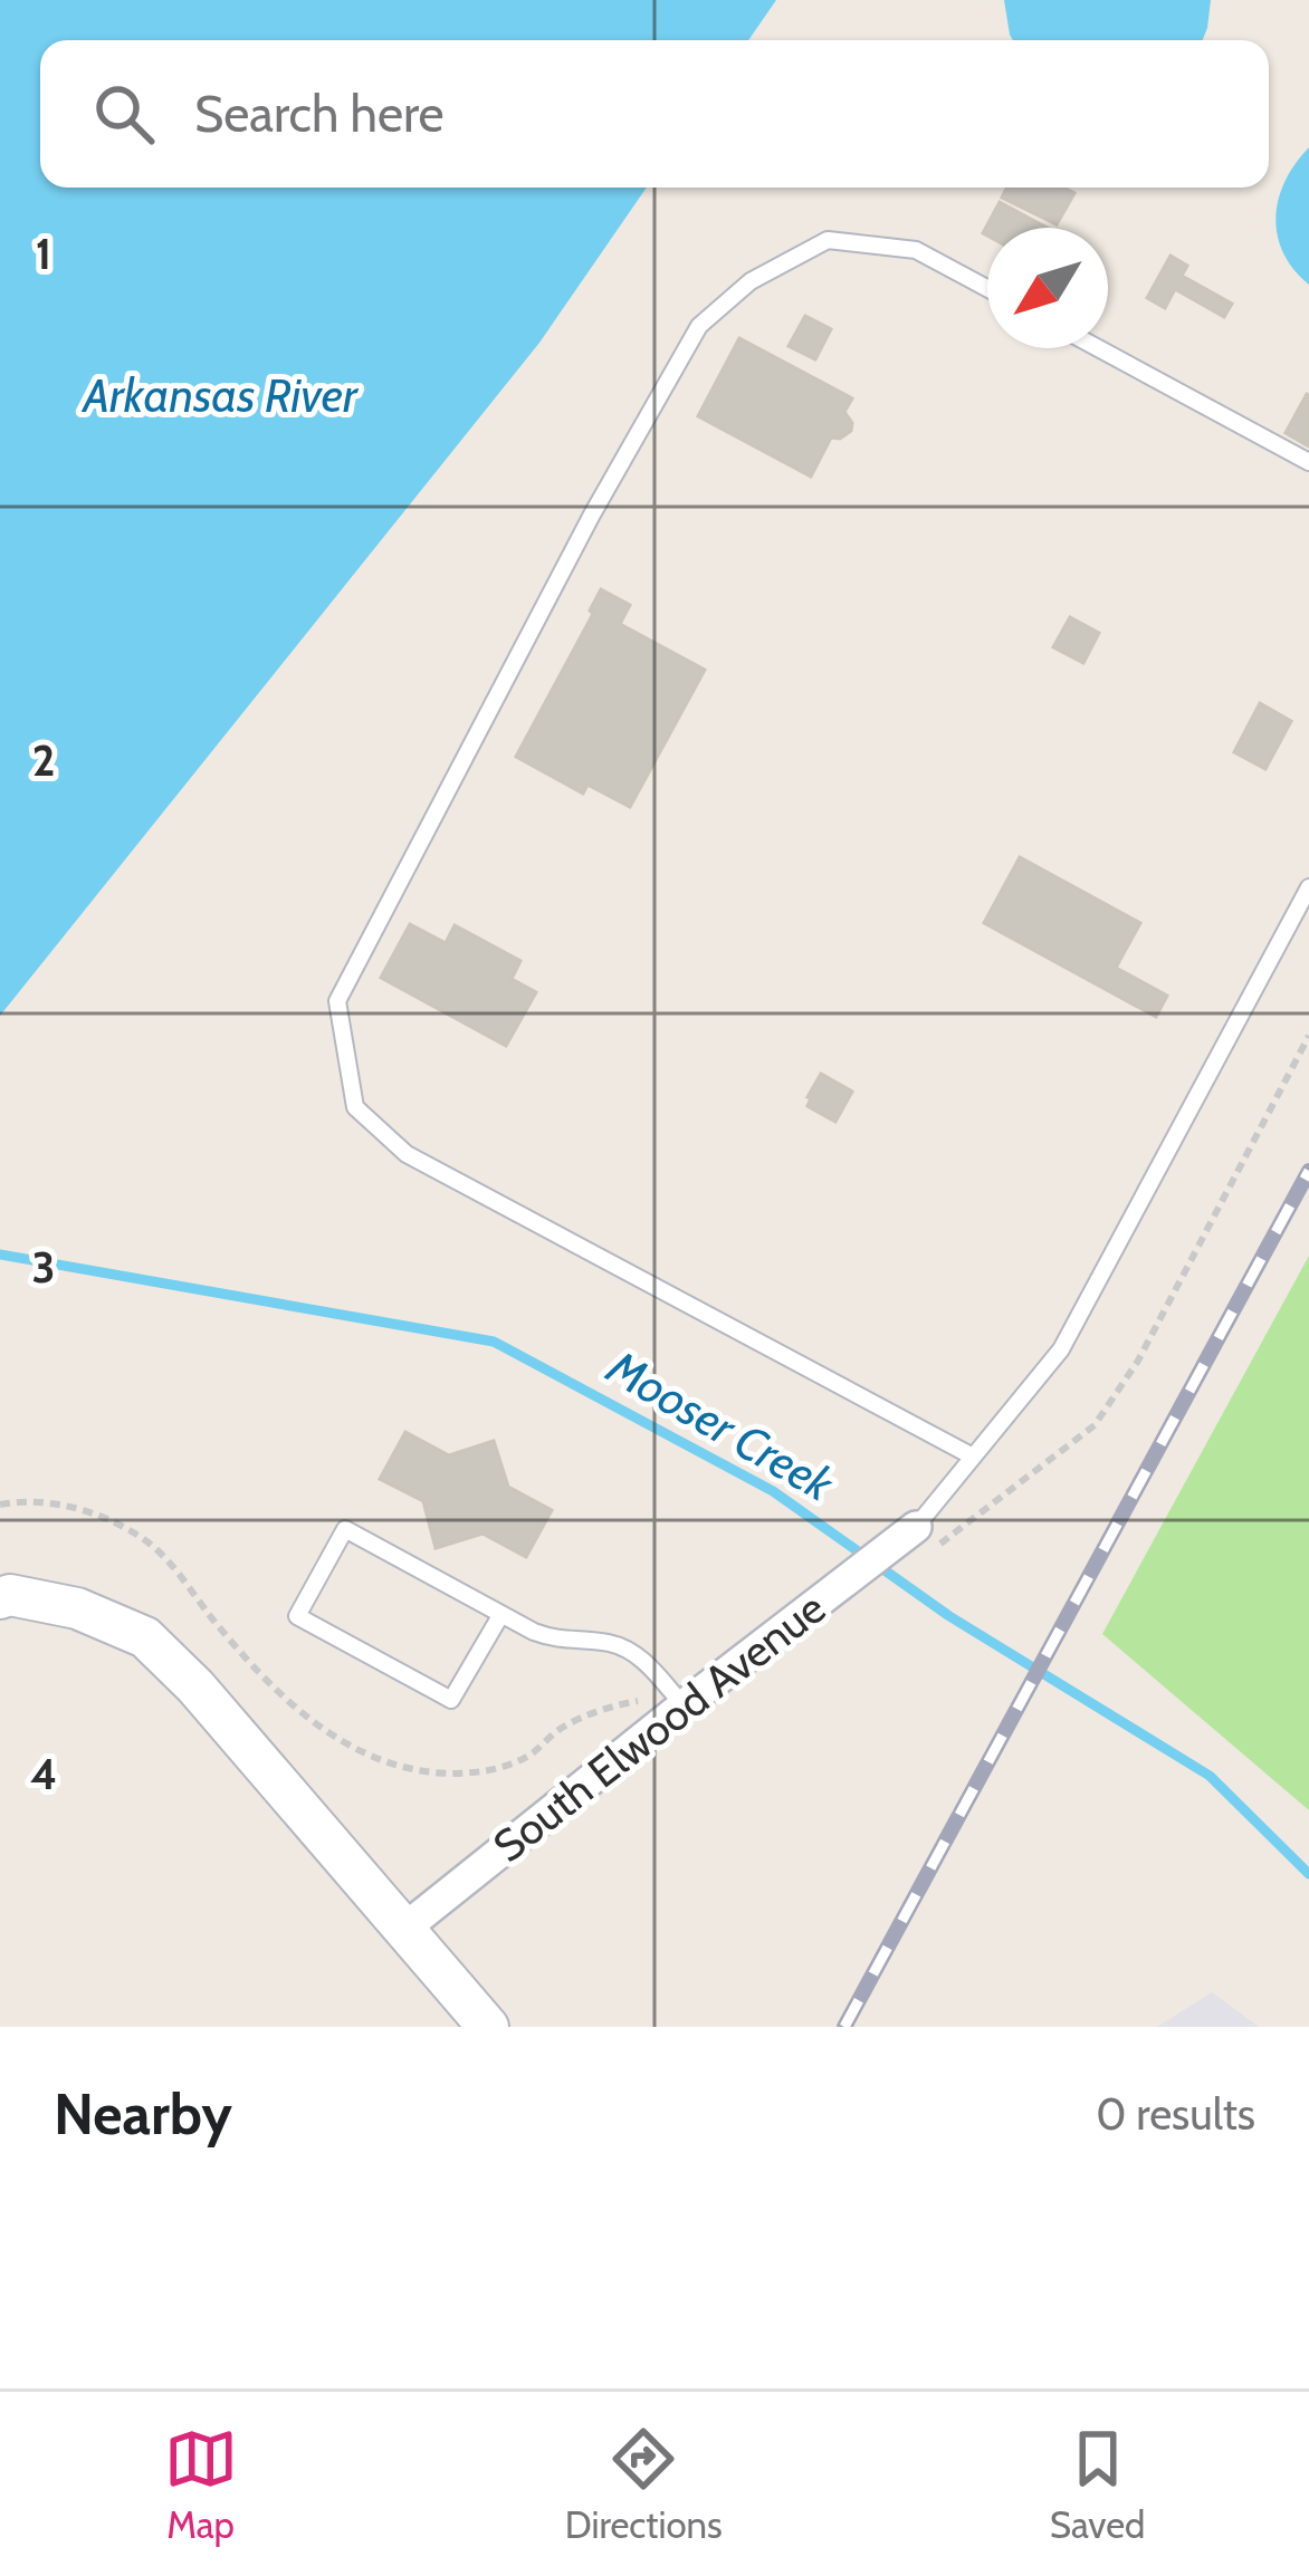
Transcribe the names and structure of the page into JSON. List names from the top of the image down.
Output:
{
  "streets": {
    "street": ["South Elwood Avenue"]
  },
  "water": ["Arkansas River", "Mooser Creek"],
  "north": "bottom left",
  "page": {
    "search": "Search here",
    "heading": ["Nearby", "0 results"],
    "nav": ["Map", "Directions", "Saved"]
  },
  "grid": {
    "rows": [
      "1",
      "2",
      "3",
      "4"
    ]
  }
}
